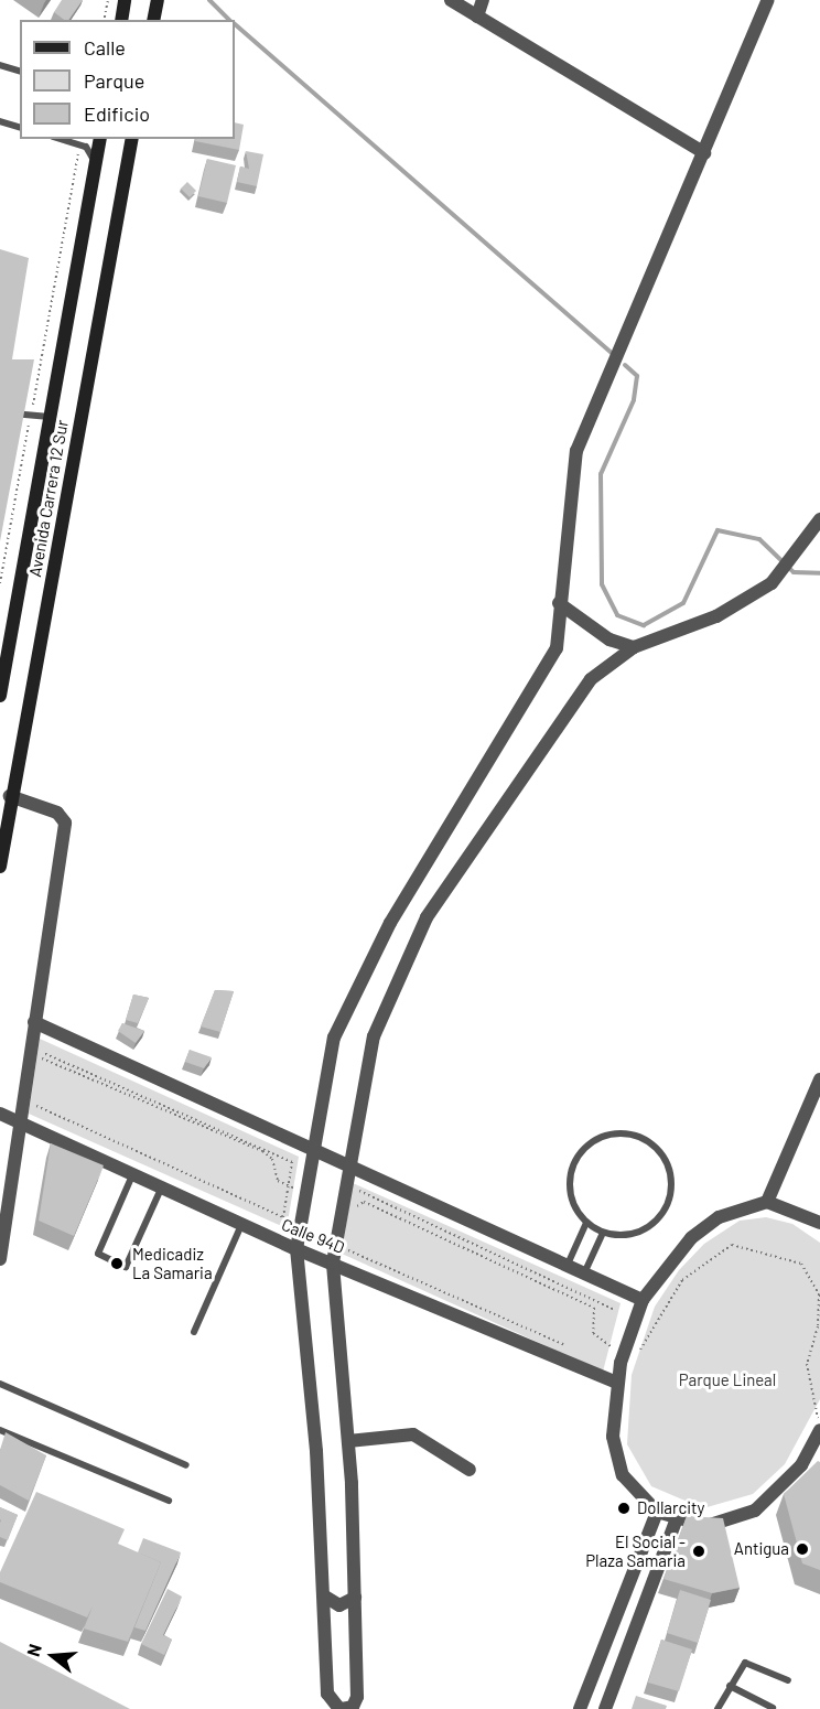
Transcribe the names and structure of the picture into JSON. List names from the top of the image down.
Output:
{
  "streets": {
    "street": ["Avenida Carrera 12 Sur", "Calle 94D"]
  },
  "parks": ["Parque Lineal"],
  "places": [
    "Medicadiz La Samaria",
    "Dollarcity",
    "Antigua",
    "El Social - Plaza Samaria"
  ],
  "legend": ["Calle", "Parque", "Edificio"],
  "north": "left"
}
